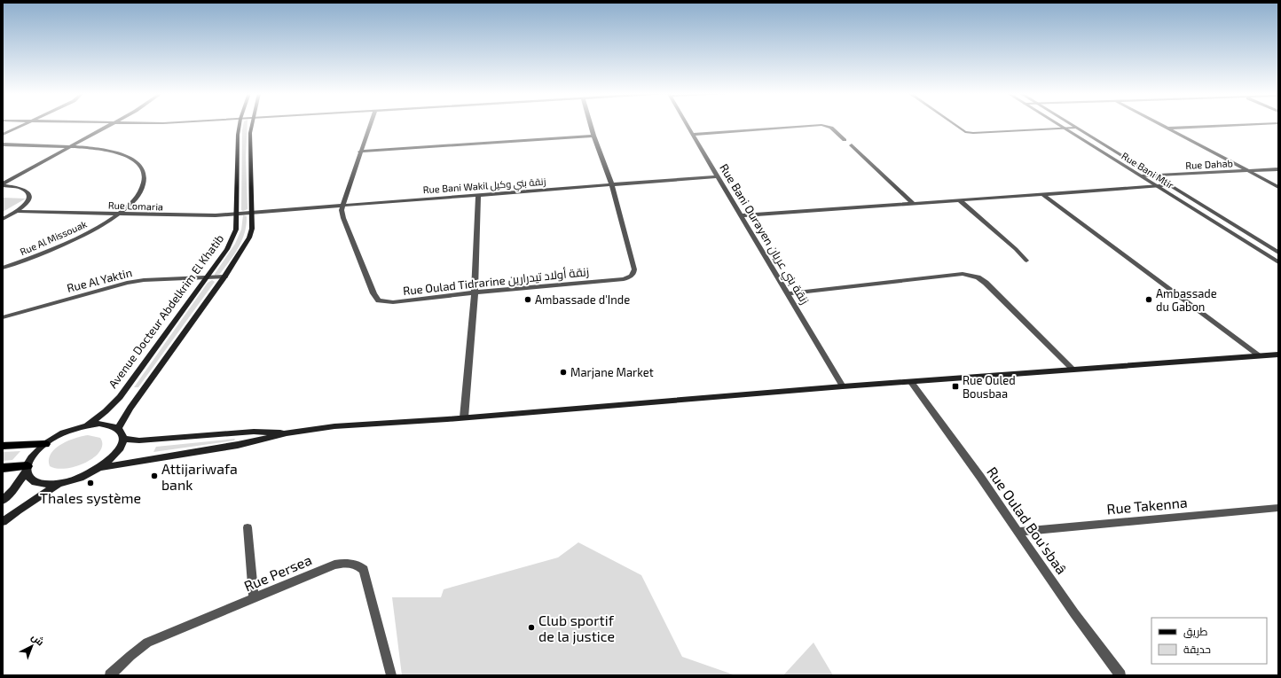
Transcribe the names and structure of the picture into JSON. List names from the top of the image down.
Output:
{
  "streets": {
    "main road": ["Avenue Docteur Abdelkrim El Khatib"],
    "street": [
      "Rue Dahab",
      "Rue Bani Mtir",
      "Rue Bani Wakil زنقة بني وكيل",
      "Rue Lomaria",
      "Rue Bani Ourayen زنقة بني عريان",
      "Rue Al Missouak",
      "Rue Al Yaktin",
      "Rue Oulad Tidrarine زنقة أولاد تيدرارين",
      "Rue Takenna",
      "Rue Oulad Bou'sbaâ",
      "Rue Persea"
    ]
  },
  "crossings": [
    ["Rue Dahab", "Rue Bani Mtir"],
    ["Rue Bani Wakil زنقة بني وكيل", "Rue Lomaria"],
    ["Rue Bani Wakil زنقة بني وكيل", "Rue Bani Ourayen زنقة بني عريان"],
    ["Rue Bani Wakil زنقة بني وكيل", "Rue Oulad Tidrarine زنقة أولاد تيدرارين"],
    ["Rue Lomaria", "Rue Al Missouak"],
    ["Rue Lomaria", "Avenue Docteur Abdelkrim El Khatib"],
    ["Rue Al Yaktin", "Avenue Docteur Abdelkrim El Khatib"],
    ["Rue Takenna", "Rue Oulad Bou'sbaâ"]
  ],
  "places": {
    "other": [
      "Ambassade d'Inde",
      "Ambassade du Gabon",
      "Marjane Market",
      "Attijariwafa bank",
      "Thales système",
      "Club sportif de la justice"
    ],
    "transit": ["Rue Ouled Bousbaa"]
  },
  "legend": ["طريق", "حديقة"],
  "north": "top right"
}
